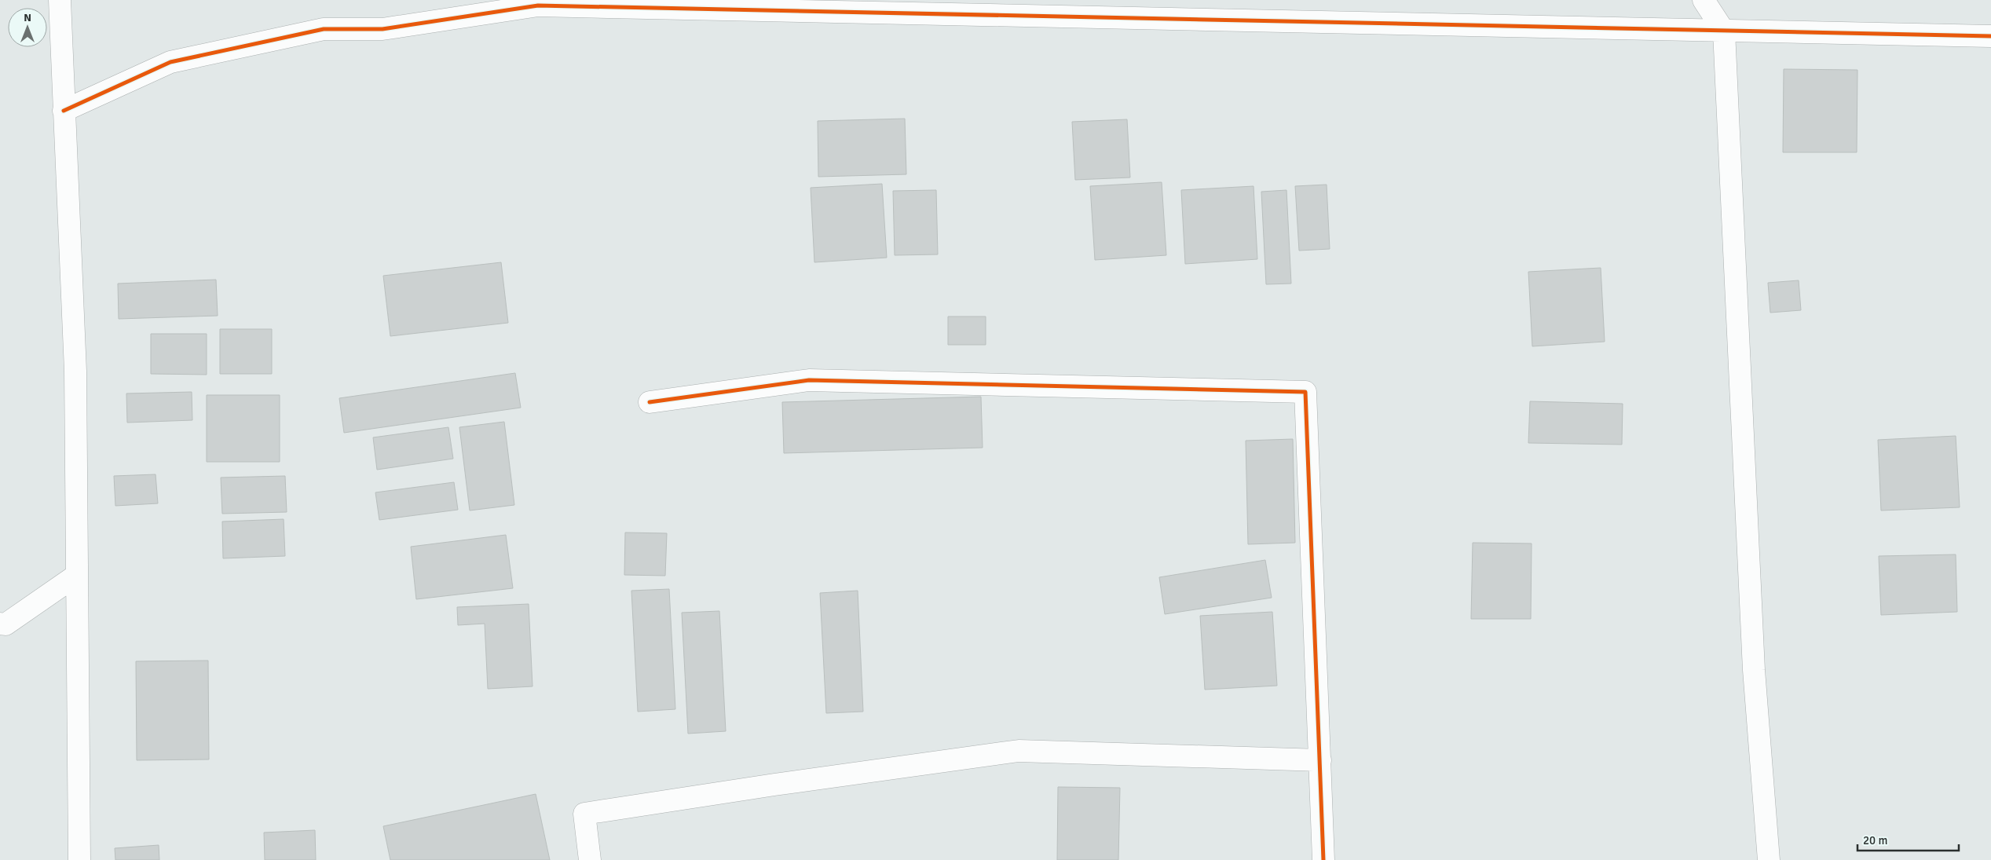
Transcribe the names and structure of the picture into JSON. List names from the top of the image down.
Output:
{
  "scale_bar": "20 m",
  "north": "top"
}
